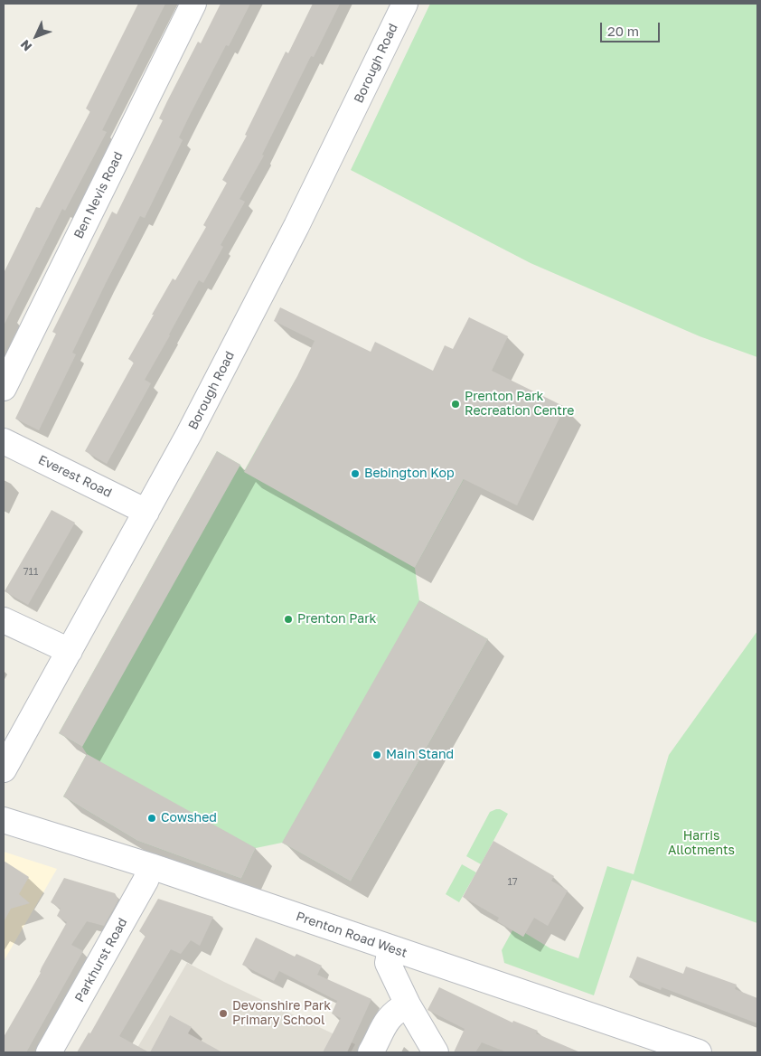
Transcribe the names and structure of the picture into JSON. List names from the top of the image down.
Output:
{
  "streets": {
    "street": [
      "Borough Road",
      "Ben Nevis Road",
      "Everest Road",
      "Prenton Road West",
      "Parkhurst Road"
    ]
  },
  "crossings": [
    ["Borough Road", "Everest Road"],
    ["Prenton Road West", "Parkhurst Road"]
  ],
  "parks": ["Harris Allotments"],
  "places": [
    "Prenton Park Recreation Centre",
    "Bebington Kop",
    "Prenton Park",
    "Main Stand",
    "Cowshed",
    "Devonshire Park Primary School"
  ],
  "house_numbers": ["711", "17"],
  "scale_bar": "20 m",
  "north": "bottom left"
}
